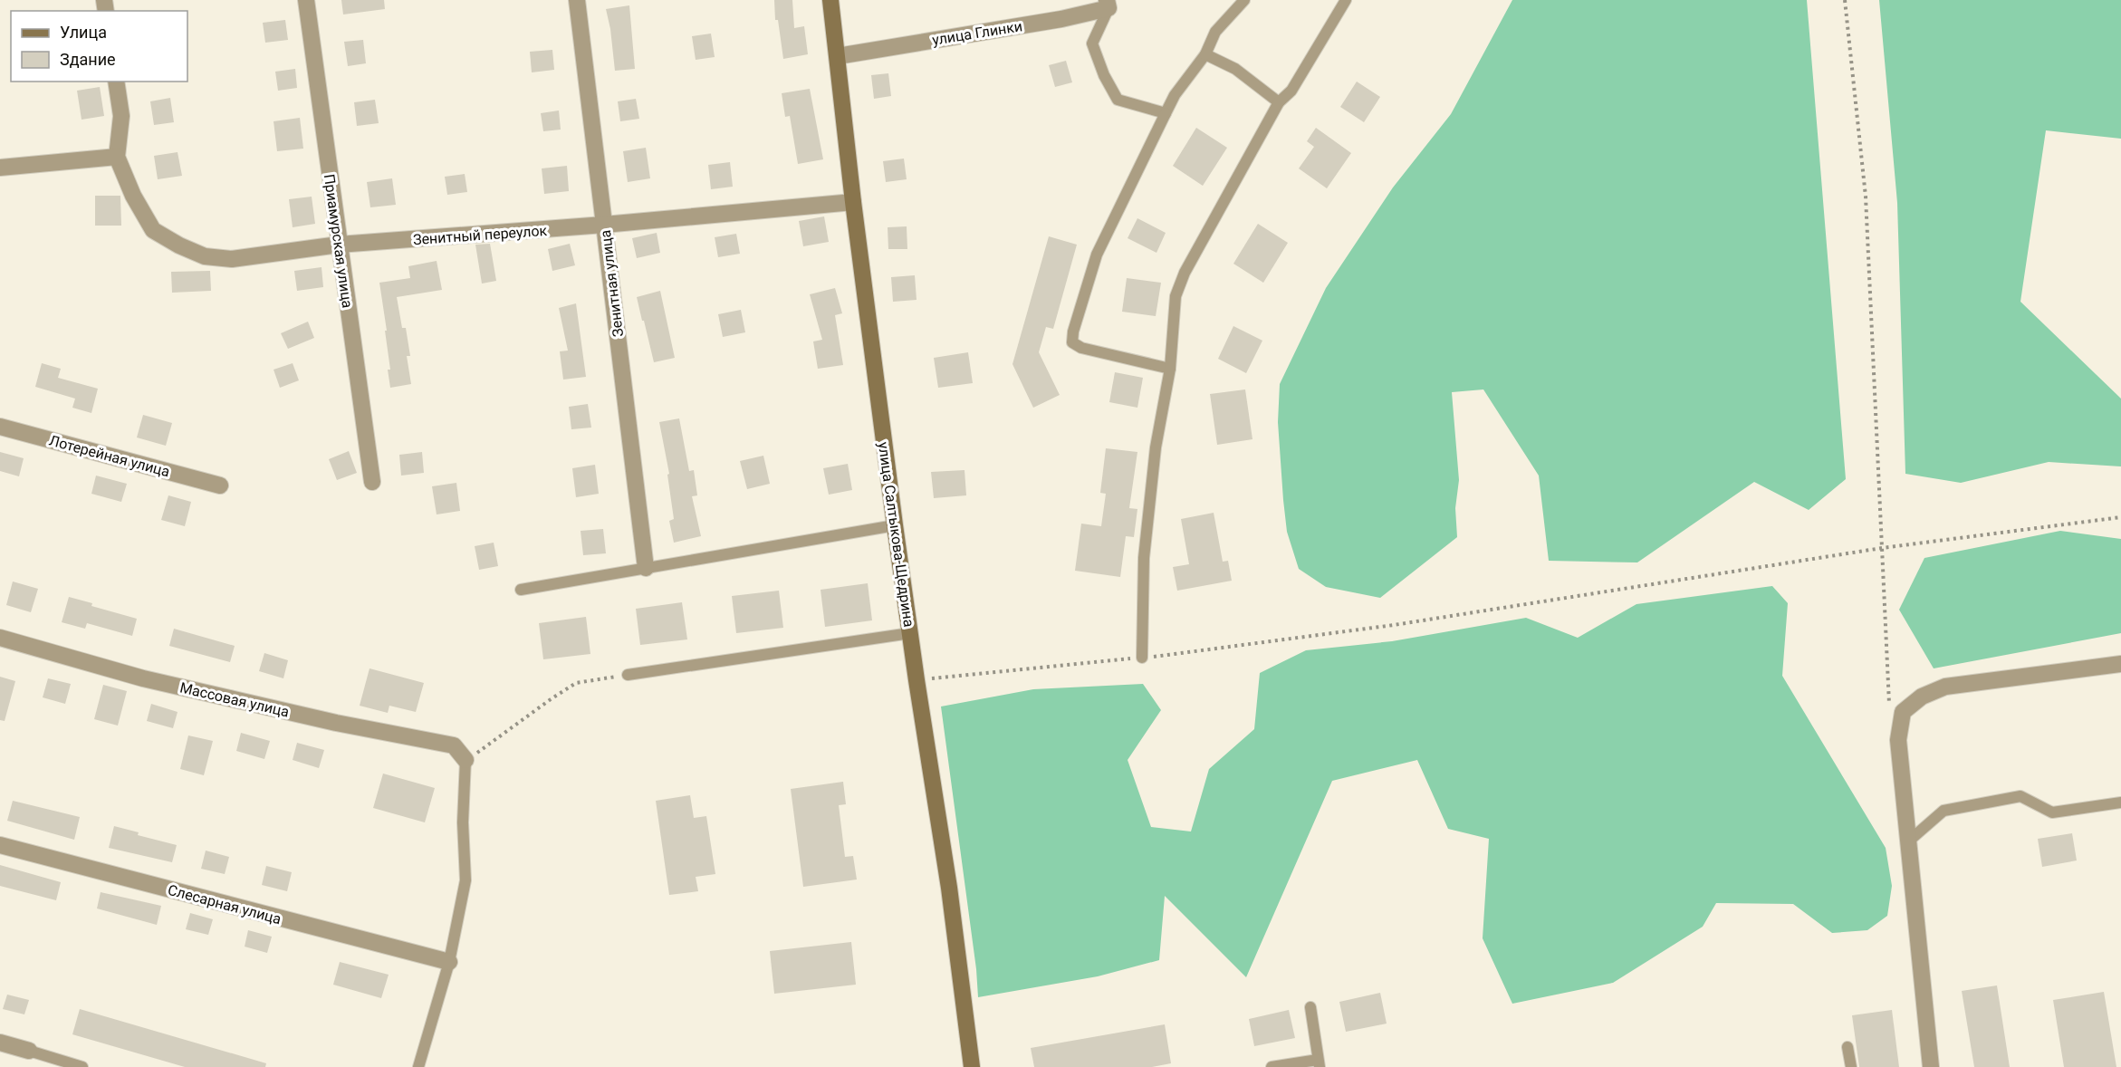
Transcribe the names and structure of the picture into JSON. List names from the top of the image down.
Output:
{
  "streets": {
    "street": [
      "улица Глинки",
      "Зенитный переулок",
      "Приамурская улица",
      "Зенитная улица",
      "Лотерейная улица",
      "улица Салтыкова-Щедрина",
      "Массовая улица",
      "Слесарная улица"
    ]
  },
  "crossings": [
    ["улица Глинки", "улица Салтыкова-Щедрина"],
    ["Зенитный переулок", "Приамурская улица"],
    ["Зенитный переулок", "Зенитная улица"],
    ["Зенитный переулок", "улица Салтыкова-Щедрина"]
  ],
  "legend": ["Улица", "Здание"]
}
